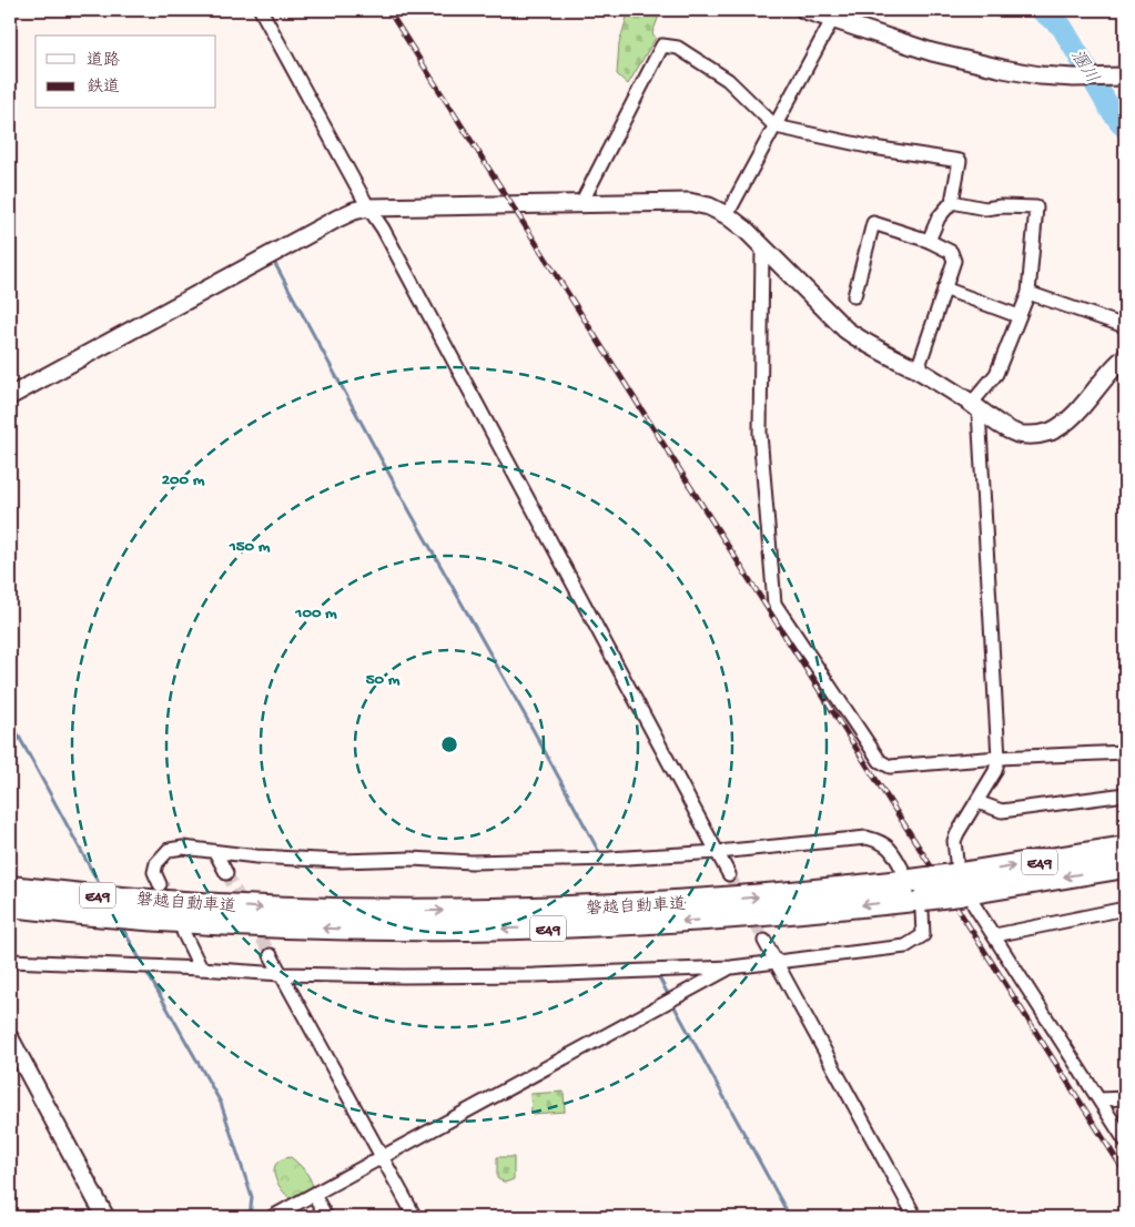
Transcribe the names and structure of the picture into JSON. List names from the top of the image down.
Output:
{
  "streets": {
    "highway": ["E49", "磐越自動車道"]
  },
  "water": ["溷川"],
  "legend": ["道路", "鉄道"],
  "rings": [
    "200 m",
    "150 m",
    "100 m",
    "50 m"
  ]
}
